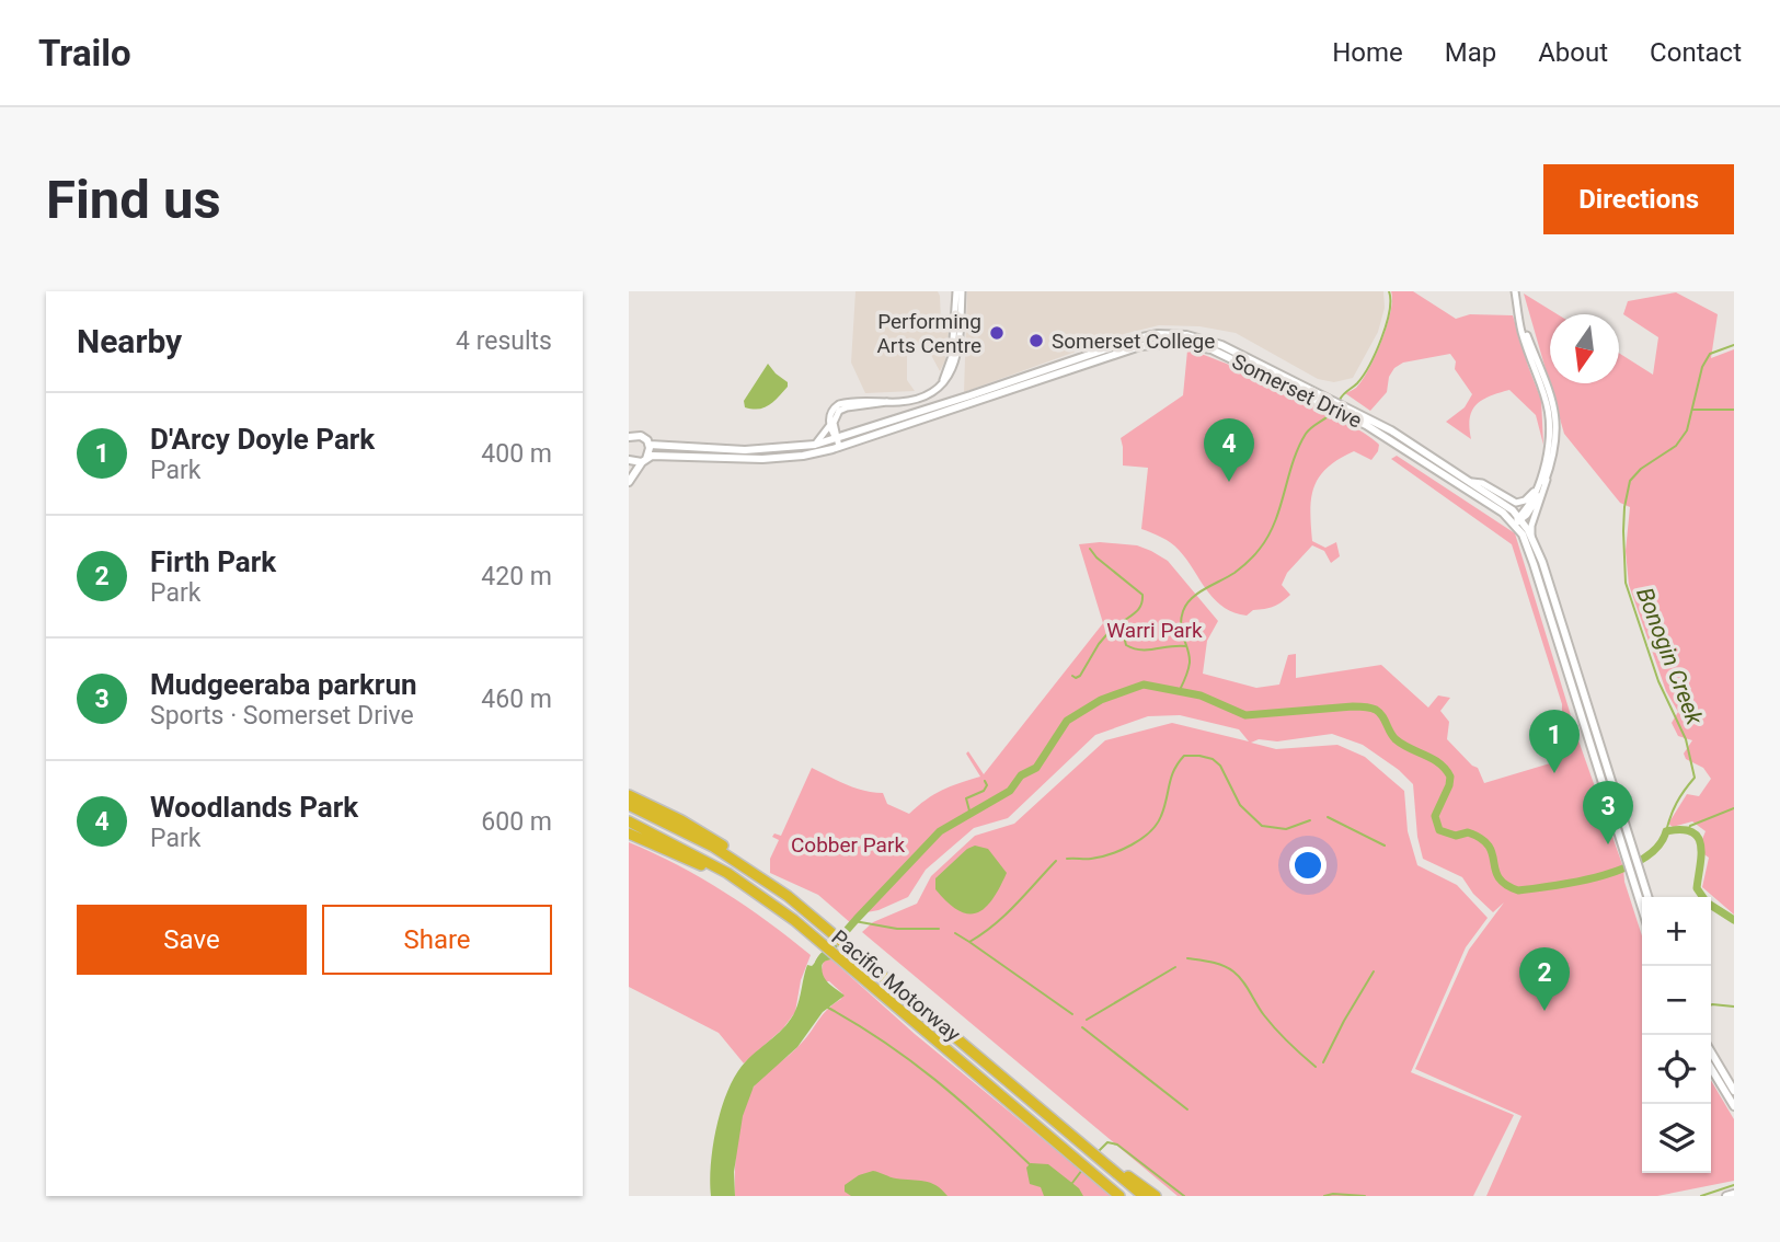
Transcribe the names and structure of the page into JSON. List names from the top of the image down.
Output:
{
  "streets": {
    "highway": ["Pacific Motorway"],
    "main road": ["Somerset Drive"]
  },
  "water": ["Bonogin Creek"],
  "parks": ["Warri Park", "Cobber Park"],
  "places": ["Performing Arts Centre", "Somerset College"],
  "north": "bottom",
  "page": {
    "header": "Trailo",
    "nav": [
      "Home",
      "Map",
      "About",
      "Contact"
    ],
    "buttons": [
      "Directions",
      ["Save", "Share"]
    ],
    "title": "Find us",
    "heading": ["Nearby", "4 results"],
    "list": [
      {
        "mark": "1",
        "name": "D'Arcy Doyle Park",
        "note": "Park",
        "value": "400 m"
      },
      {
        "mark": "2",
        "name": "Firth Park",
        "note": "Park",
        "value": "420 m"
      },
      {
        "mark": "3",
        "name": "Mudgeeraba parkrun",
        "note": "Sports · Somerset Drive",
        "value": "460 m"
      },
      {
        "mark": "4",
        "name": "Woodlands Park",
        "note": "Park",
        "value": "600 m"
      }
    ],
    "pins": [
      "4",
      "1",
      "3",
      "2"
    ],
    "map_buttons": ["+", "−"]
  }
}
